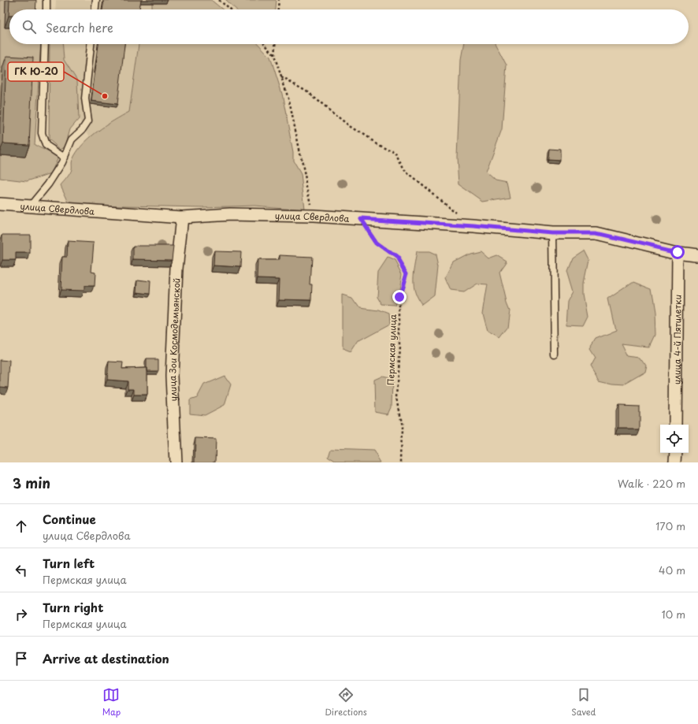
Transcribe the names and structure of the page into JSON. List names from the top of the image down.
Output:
{
  "streets": {
    "street": ["улица Свердлова", "улица Зои Космодемьянской", "улица 4-й Пятилетки"],
    "path": ["Пермская улица"]
  },
  "crossings": [
    ["улица Свердлова", "улица Зои Космодемьянской"],
    ["улица Свердлова", "улица 4-й Пятилетки"],
    ["улица Свердлова", "Пермская улица"]
  ],
  "places": ["ГК Ю-20"],
  "page": {
    "search": "Search here",
    "heading": ["3 min", "Walk · 220 m"],
    "list": [
      ["Continue", "улица Свердлова", "170 m"],
      ["Turn left", "Пермская улица", "40 m"],
      ["Turn right", "Пермская улица", "10 m"],
      "Arrive at destination"
    ],
    "nav": ["Map", "Directions", "Saved"]
  }
}
